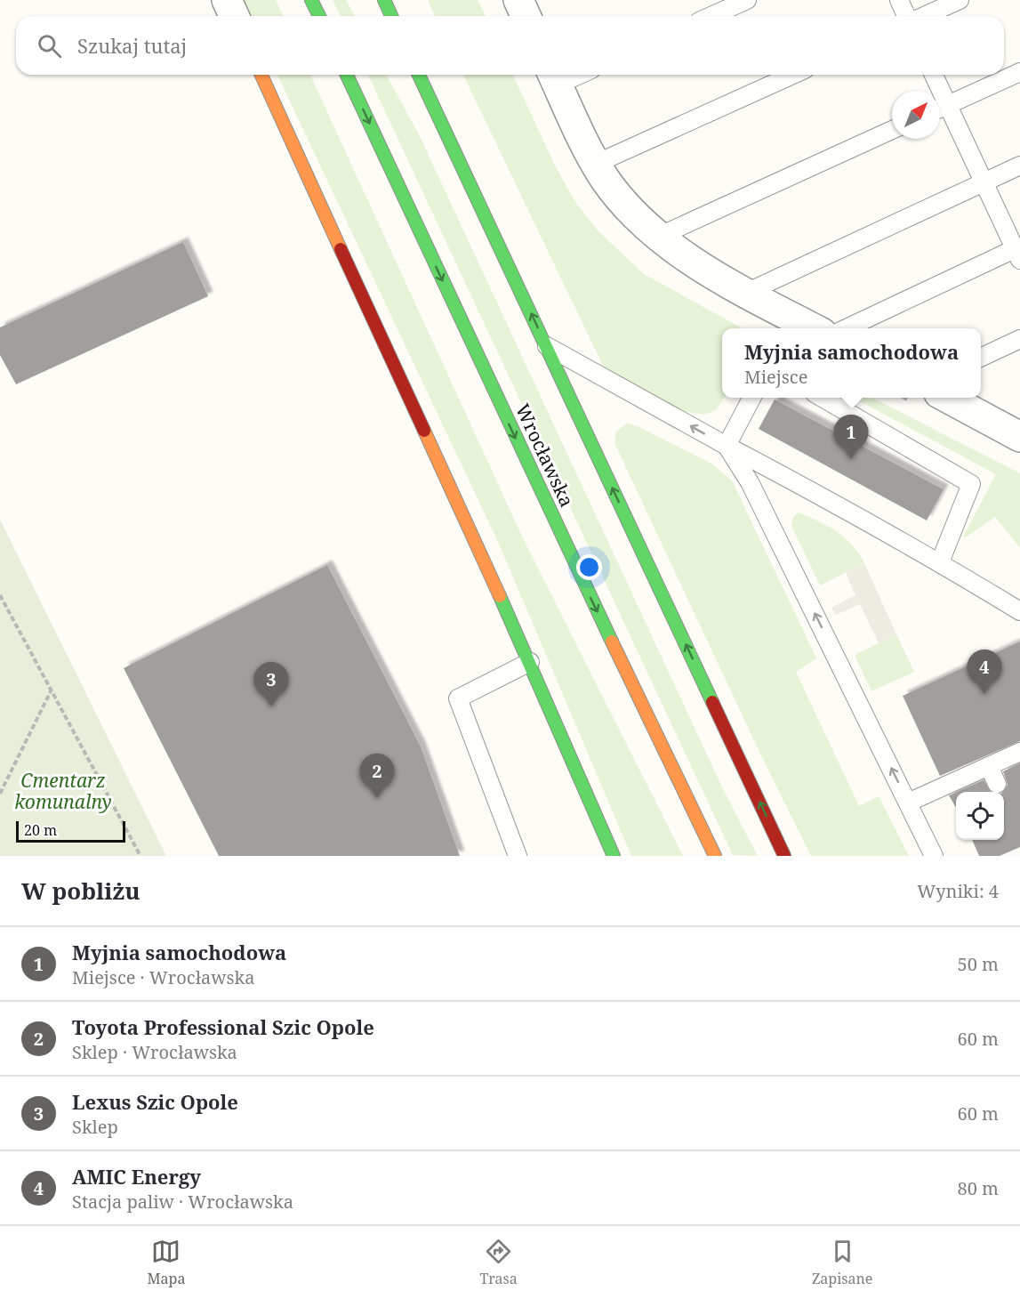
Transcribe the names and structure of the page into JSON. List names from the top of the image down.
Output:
{
  "streets": {
    "main road": ["Wrocławska"]
  },
  "parks": ["Cmentarz komunalny"],
  "scale_bar": "20 m",
  "north": "top right",
  "page": {
    "search": "Szukaj tutaj",
    "popup": ["Myjnia samochodowa", "Miejsce"],
    "pins": [
      "1",
      "4",
      "3",
      "2"
    ],
    "scale": "20 m",
    "heading": ["W pobliżu", "Wyniki: 4"],
    "list": [
      {
        "mark": "1",
        "name": "Myjnia samochodowa",
        "note": "Miejsce · Wrocławska",
        "value": "50 m"
      },
      {
        "mark": "2",
        "name": "Toyota Professional Szic Opole",
        "note": "Sklep · Wrocławska",
        "value": "60 m"
      },
      {
        "mark": "3",
        "name": "Lexus Szic Opole",
        "note": "Sklep",
        "value": "60 m"
      },
      {
        "mark": "4",
        "name": "AMIC Energy",
        "note": "Stacja paliw · Wrocławska",
        "value": "80 m"
      }
    ],
    "nav": ["Mapa", "Trasa", "Zapisane"]
  }
}
